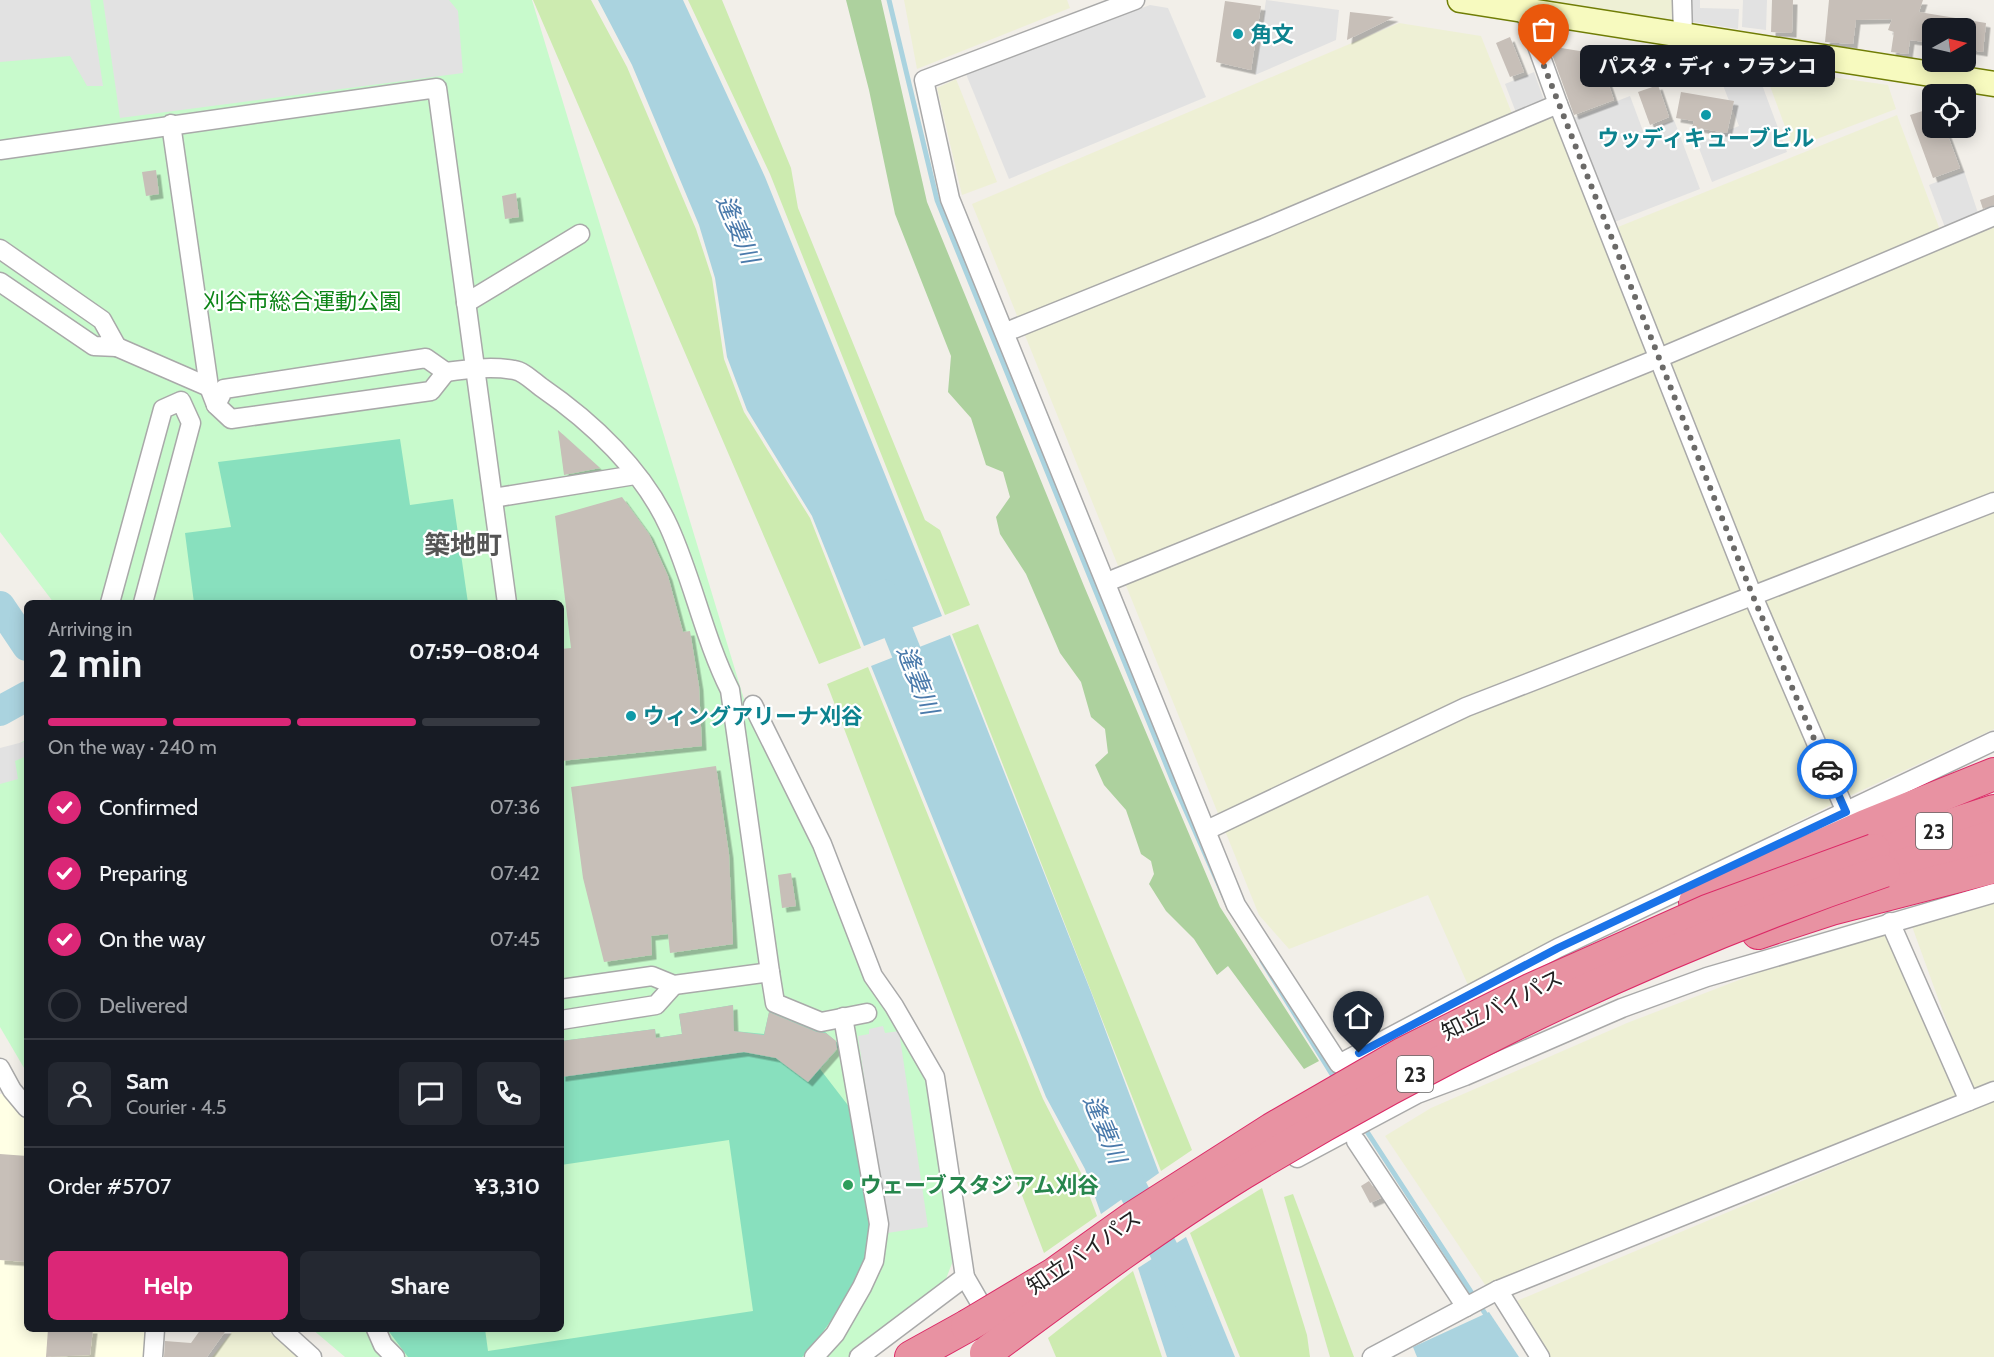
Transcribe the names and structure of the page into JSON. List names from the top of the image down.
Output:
{
  "streets": {
    "highway": ["23", "知立バイパス"]
  },
  "crossings": [
    ["23", "知立バイパス"]
  ],
  "districts": ["築地町"],
  "water": ["逢妻川"],
  "parks": ["刈谷市総合運動公園"],
  "places": [
    "角文",
    "パスタ・ディ・フランコ",
    "ウッディキューブビル",
    "ウィングアリーナ刈谷",
    "ウェーブスタジアム刈谷"
  ],
  "north": "right",
  "page": {
    "bubble": "パスタ・ディ・フランコ",
    "heading": ["2 min", "Arriving in", "07:59–08:04"],
    "panel": [
      "Sam",
      "Courier · 4.5",
      "Order #5707",
      "¥3,310"
    ],
    "bar": "On the way · 240 m",
    "list": [
      ["Confirmed", "07:36"],
      ["Preparing", "07:42"],
      ["On the way", "07:45"],
      "Delivered"
    ],
    "buttons": ["Help", "Share"]
  }
}
